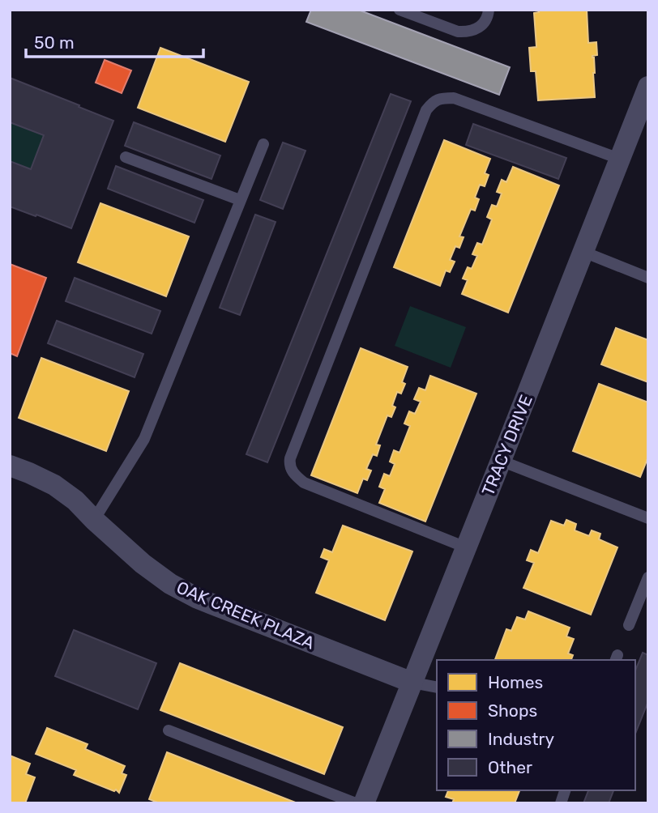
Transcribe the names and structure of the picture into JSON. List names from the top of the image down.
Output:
{
  "streets": {
    "street": ["TRACY DRIVE", "OAK CREEK PLAZA"]
  },
  "crossings": [
    ["TRACY DRIVE", "OAK CREEK PLAZA"]
  ],
  "legend": [
    "Homes",
    "Shops",
    "Industry",
    "Other"
  ],
  "scale_bar": "50 m"
}
